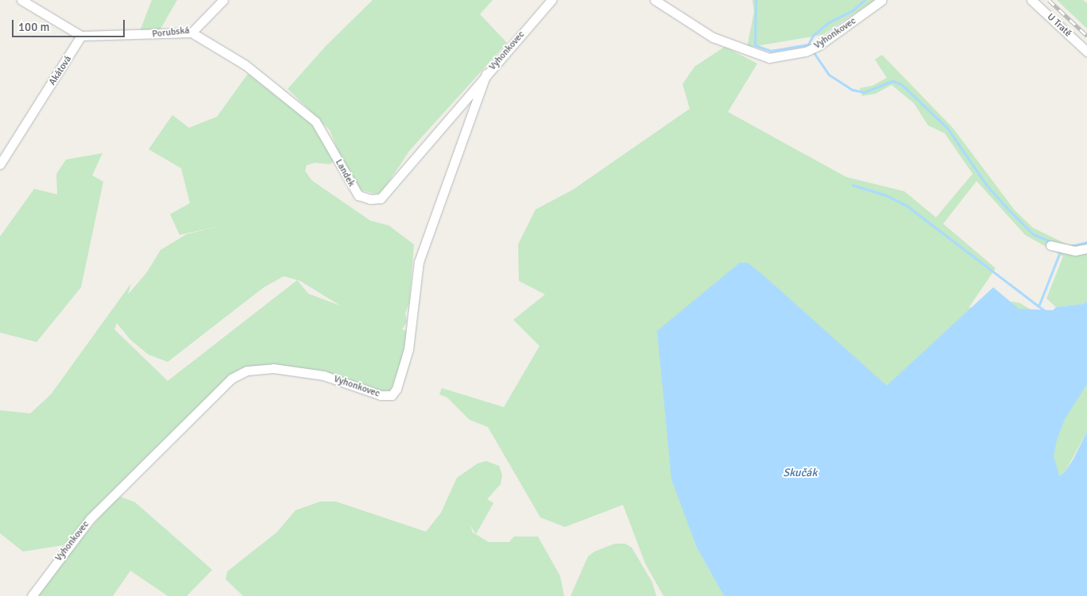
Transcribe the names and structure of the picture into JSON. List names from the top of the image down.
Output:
{
  "streets": {
    "street": [
      "U Tratě",
      "Porubská",
      "Vyhonkovec",
      "Akátová",
      "Landek"
    ]
  },
  "crossings": [
    ["Porubská", "Akátová"],
    ["Porubská", "Landek"],
    ["Vyhonkovec", "Landek"]
  ],
  "water": ["Skučák"],
  "scale_bar": "100 m"
}
